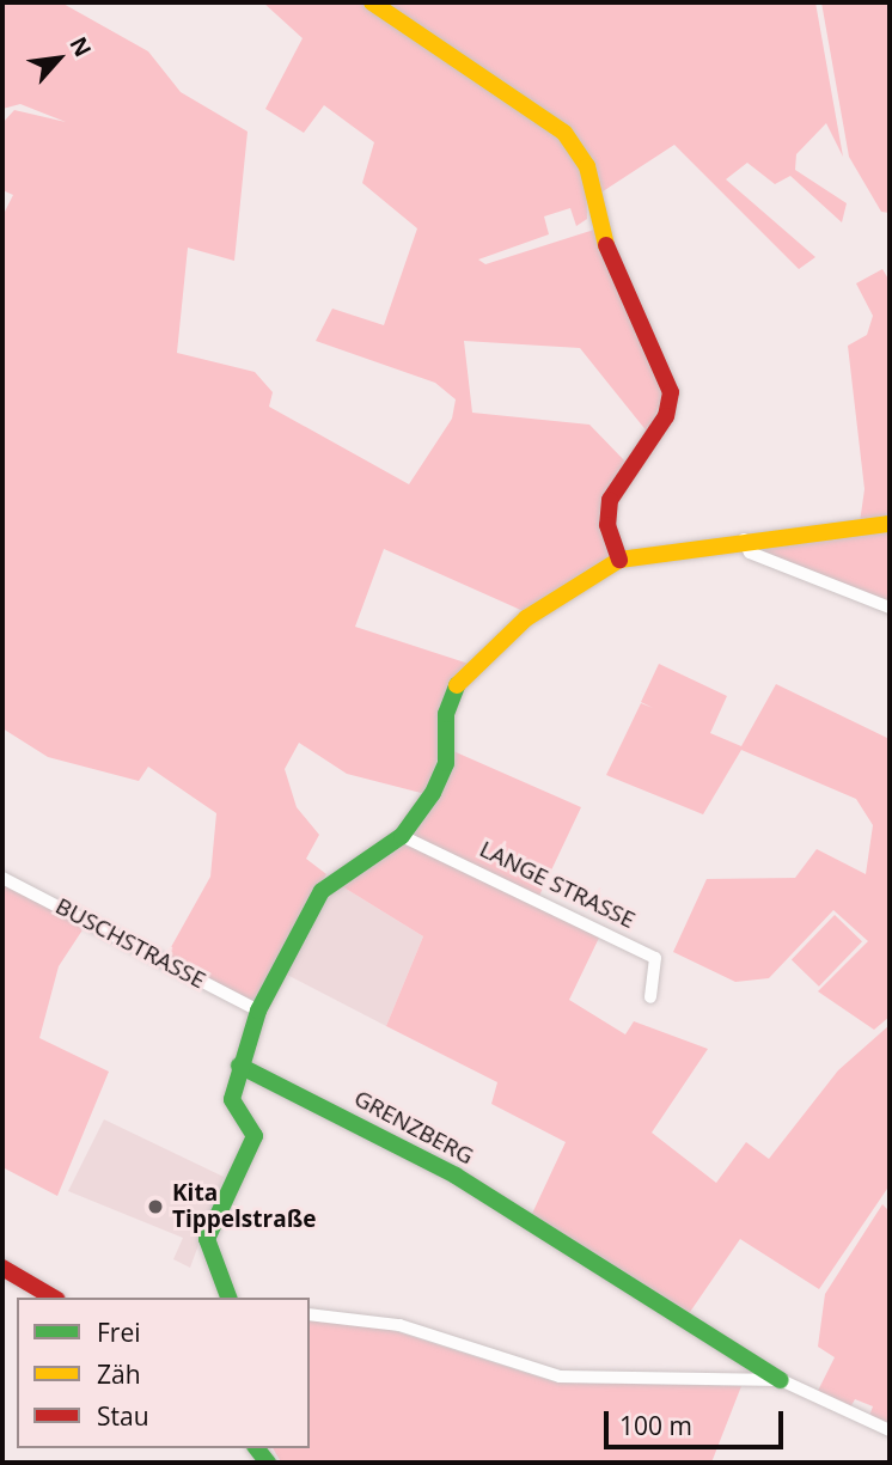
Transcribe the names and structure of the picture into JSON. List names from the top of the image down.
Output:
{
  "streets": {
    "street": ["LANGE STRASSE", "BUSCHSTRASSE", "GRENZBERG"]
  },
  "places": ["Kita Tippelstraße"],
  "legend": ["Frei", "Zäh", "Stau"],
  "scale_bar": "100 m",
  "north": "top right"
}
